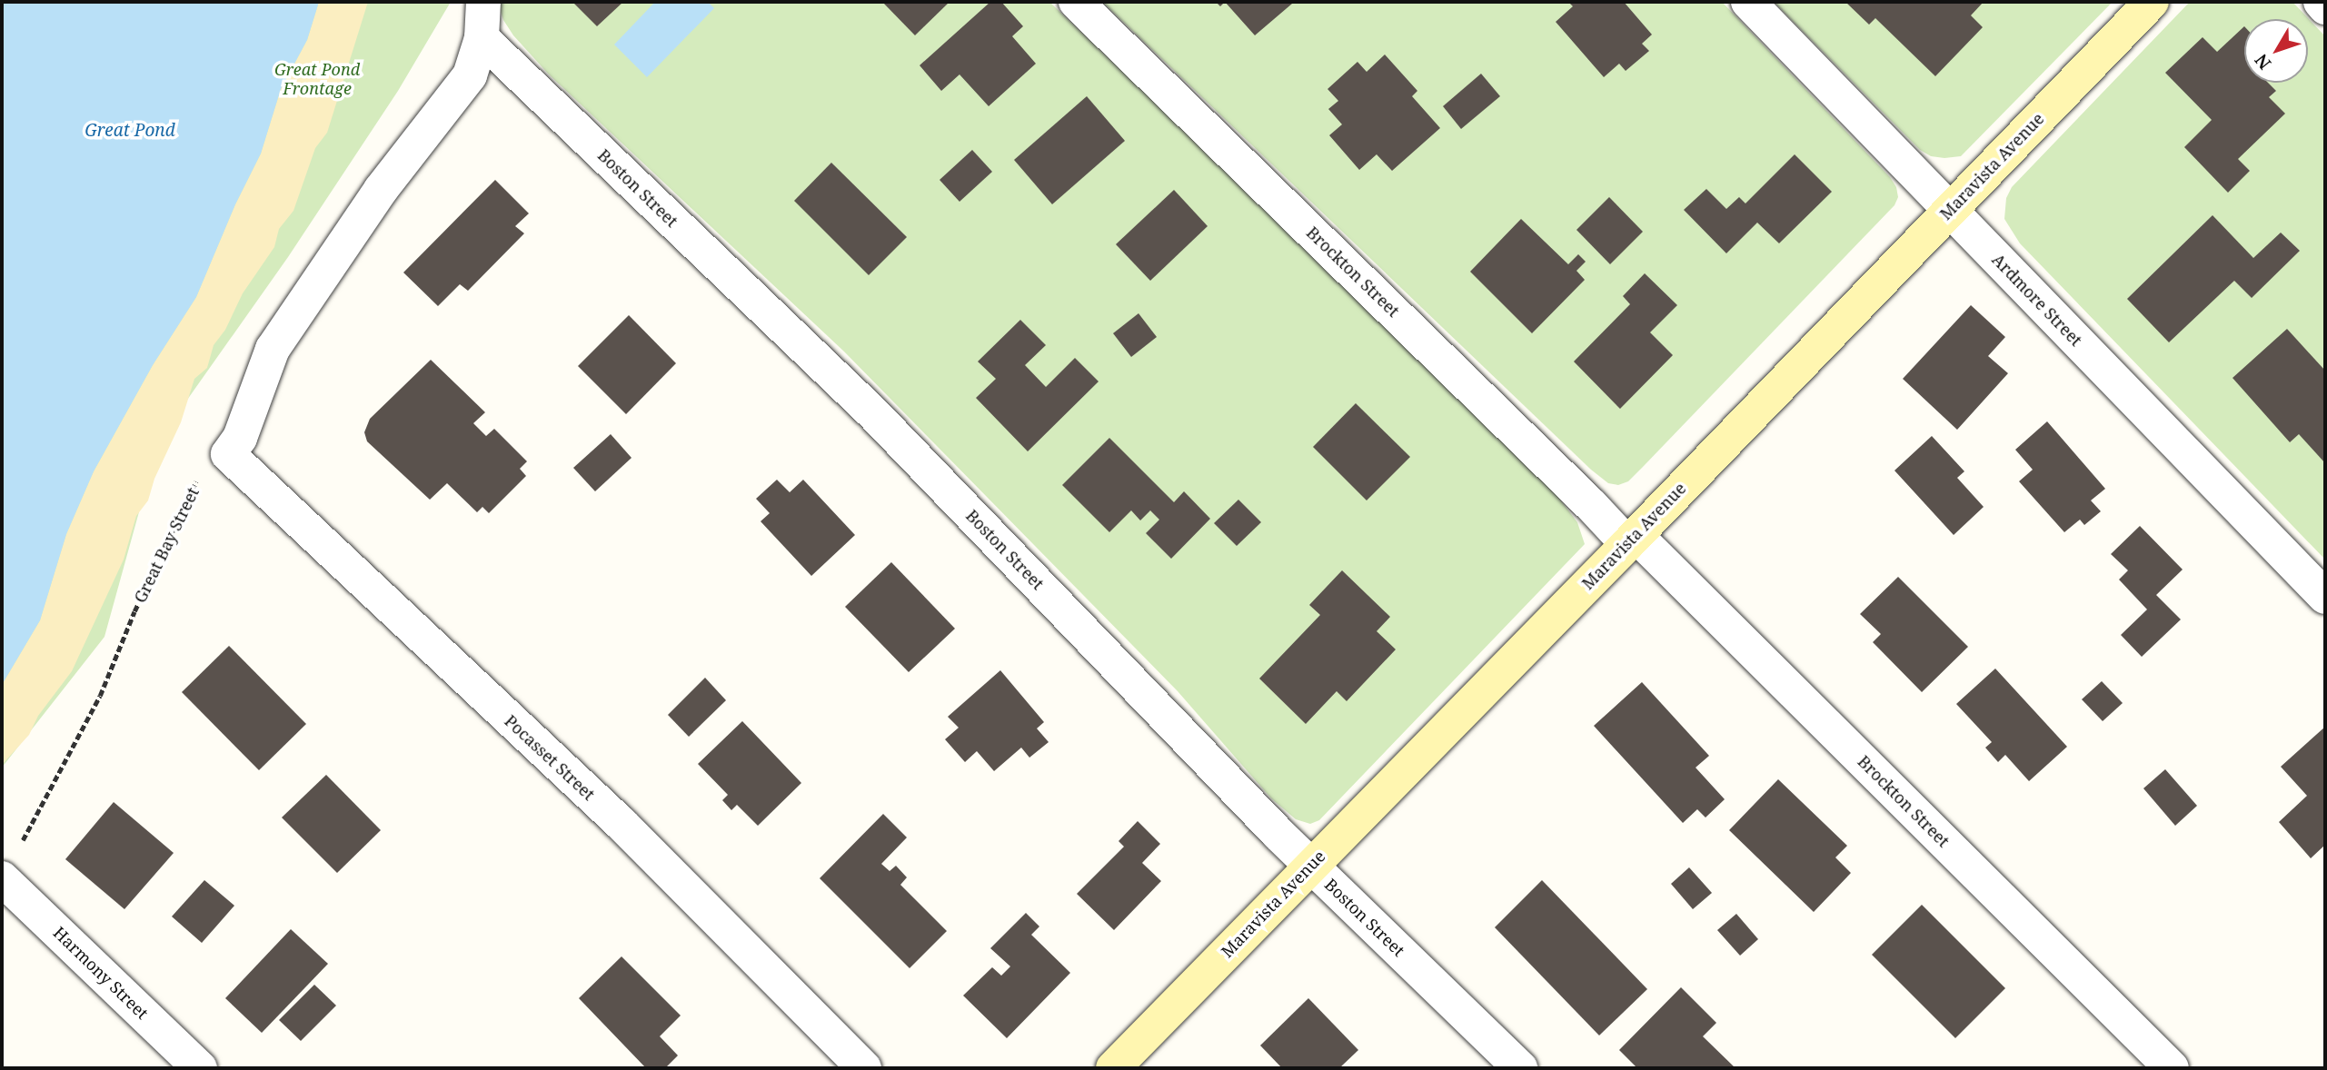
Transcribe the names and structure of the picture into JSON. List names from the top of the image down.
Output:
{
  "streets": {
    "main road": ["Maravista Avenue"],
    "street": [
      "Boston Street",
      "Brockton Street",
      "Ardmore Street",
      "Pocasset Street",
      "Harmony Street"
    ],
    "path": ["Great Bay Street"]
  },
  "crossings": [
    ["Maravista Avenue", "Boston Street"],
    ["Maravista Avenue", "Brockton Street"],
    ["Maravista Avenue", "Ardmore Street"],
    ["Great Bay Street", "Pocasset Street"],
    ["Great Bay Street", "Harmony Street"]
  ],
  "water": ["Great Pond"],
  "parks": ["Great Pond Frontage"],
  "north": "bottom left"
}
